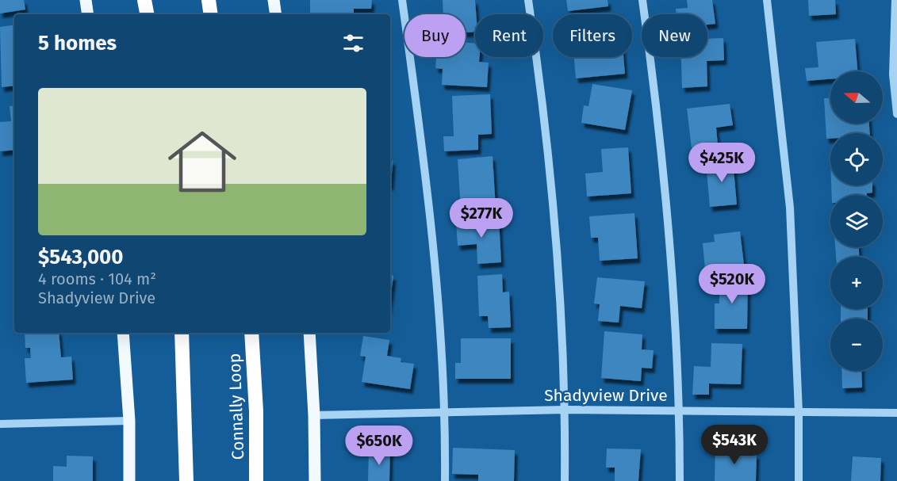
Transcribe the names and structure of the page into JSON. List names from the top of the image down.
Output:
{
  "streets": {
    "highway": ["Connally Loop"],
    "street": ["Shadyview Drive"]
  },
  "north": "left",
  "page": {
    "chip": [
      "Buy",
      "Rent",
      "Filters",
      "New"
    ],
    "heading": "5 homes",
    "map_buttons": ["+", "−"],
    "list": [
      {
        "name": "$543,000",
        "note": "4 rooms · 104 m² · Shadyview Drive"
      }
    ],
    "price": [
      "$425K",
      "$277K",
      "$520K",
      "$543K",
      "$650K"
    ]
  }
}
